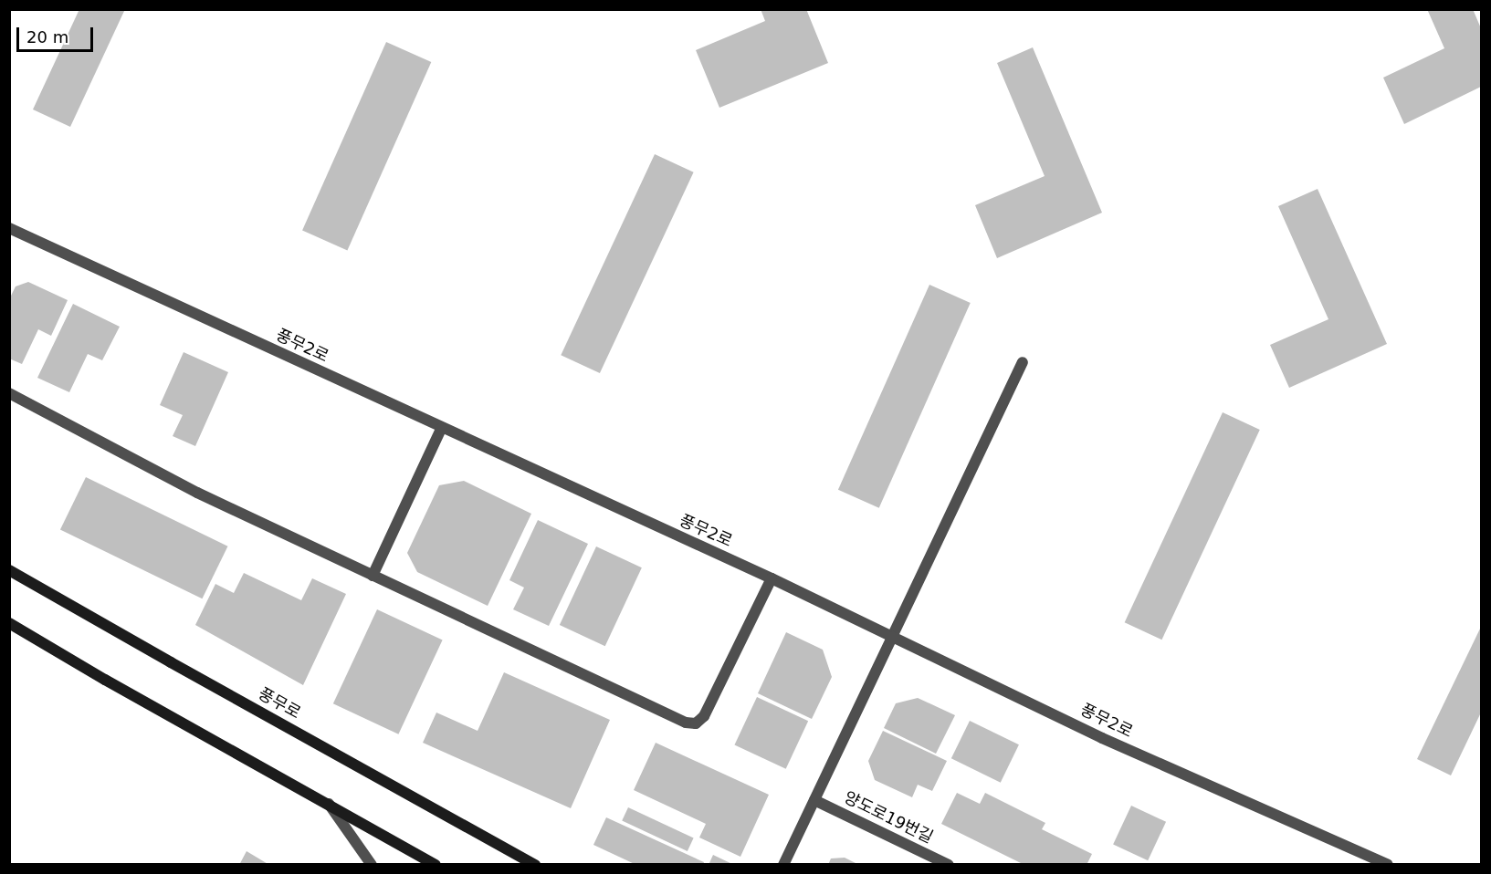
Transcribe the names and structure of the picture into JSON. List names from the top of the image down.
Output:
{
  "streets": {
    "street": ["풍무2로", "풍무로", "양도로19번길"]
  },
  "scale_bar": "20 m"
}
